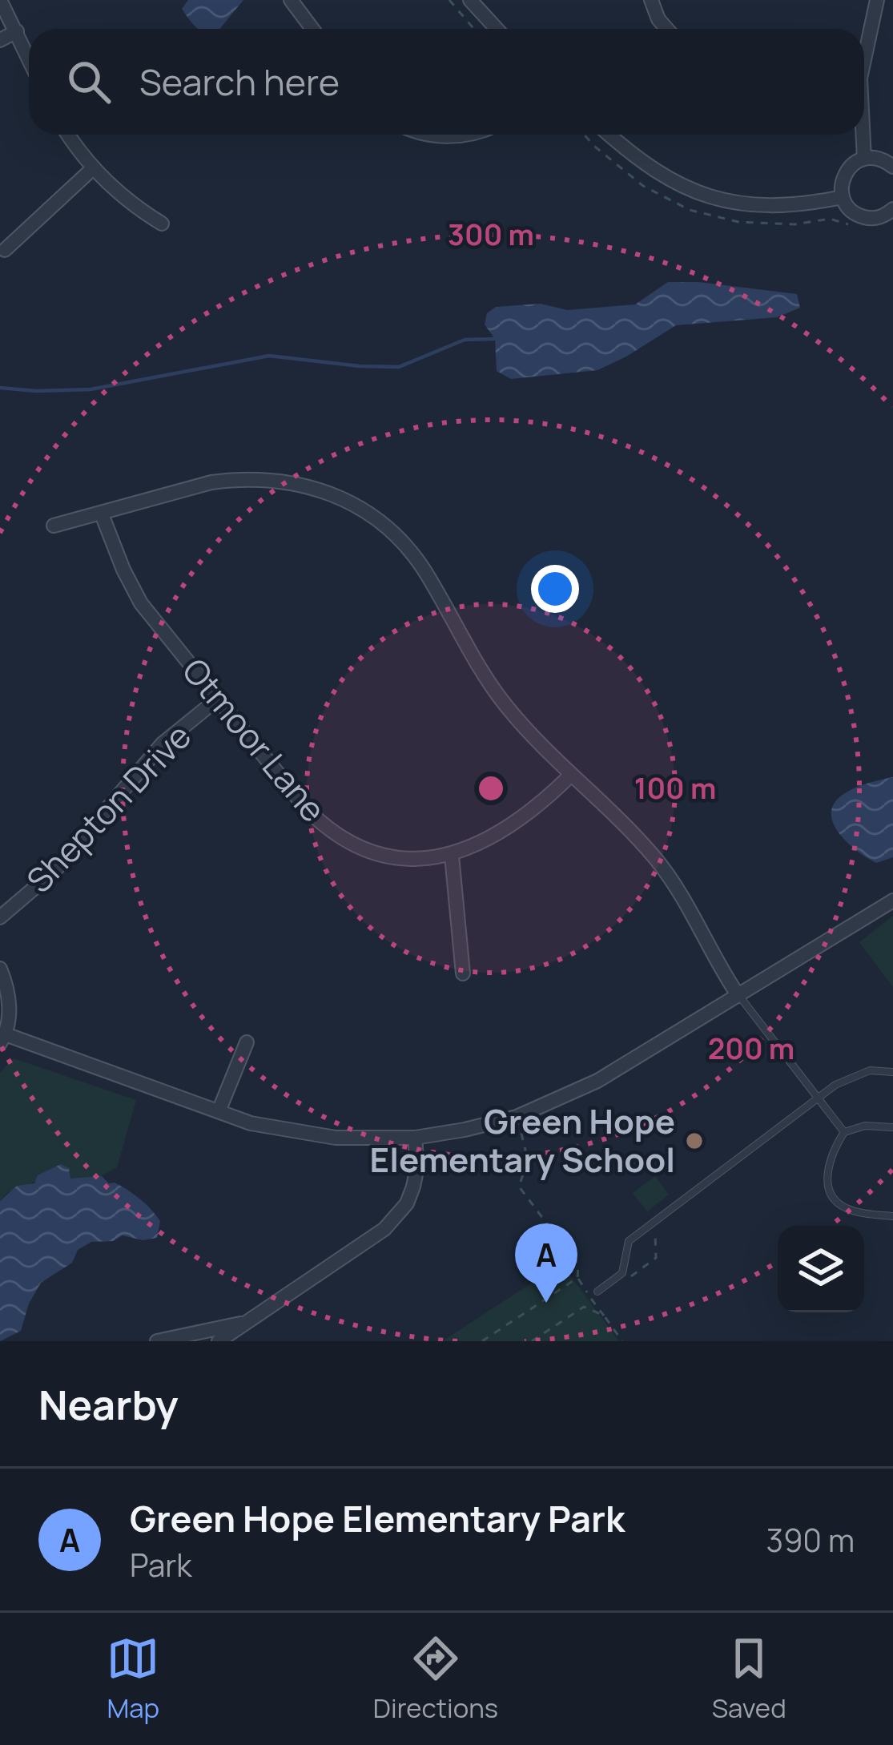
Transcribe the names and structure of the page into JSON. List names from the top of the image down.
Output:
{
  "streets": {
    "street": ["Otmoor Lane", "Shepton Drive"]
  },
  "crossings": [
    ["Otmoor Lane", "Shepton Drive"]
  ],
  "places": ["Green Hope Elementary School"],
  "page": {
    "search": "Search here",
    "pins": "A",
    "heading": "Nearby",
    "list": [
      {
        "mark": "A",
        "name": "Green Hope Elementary Park",
        "note": "Park",
        "value": "390 m"
      }
    ],
    "nav": ["Map", "Directions", "Saved"]
  },
  "rings": ["300 m", "100 m", "200 m"]
}
